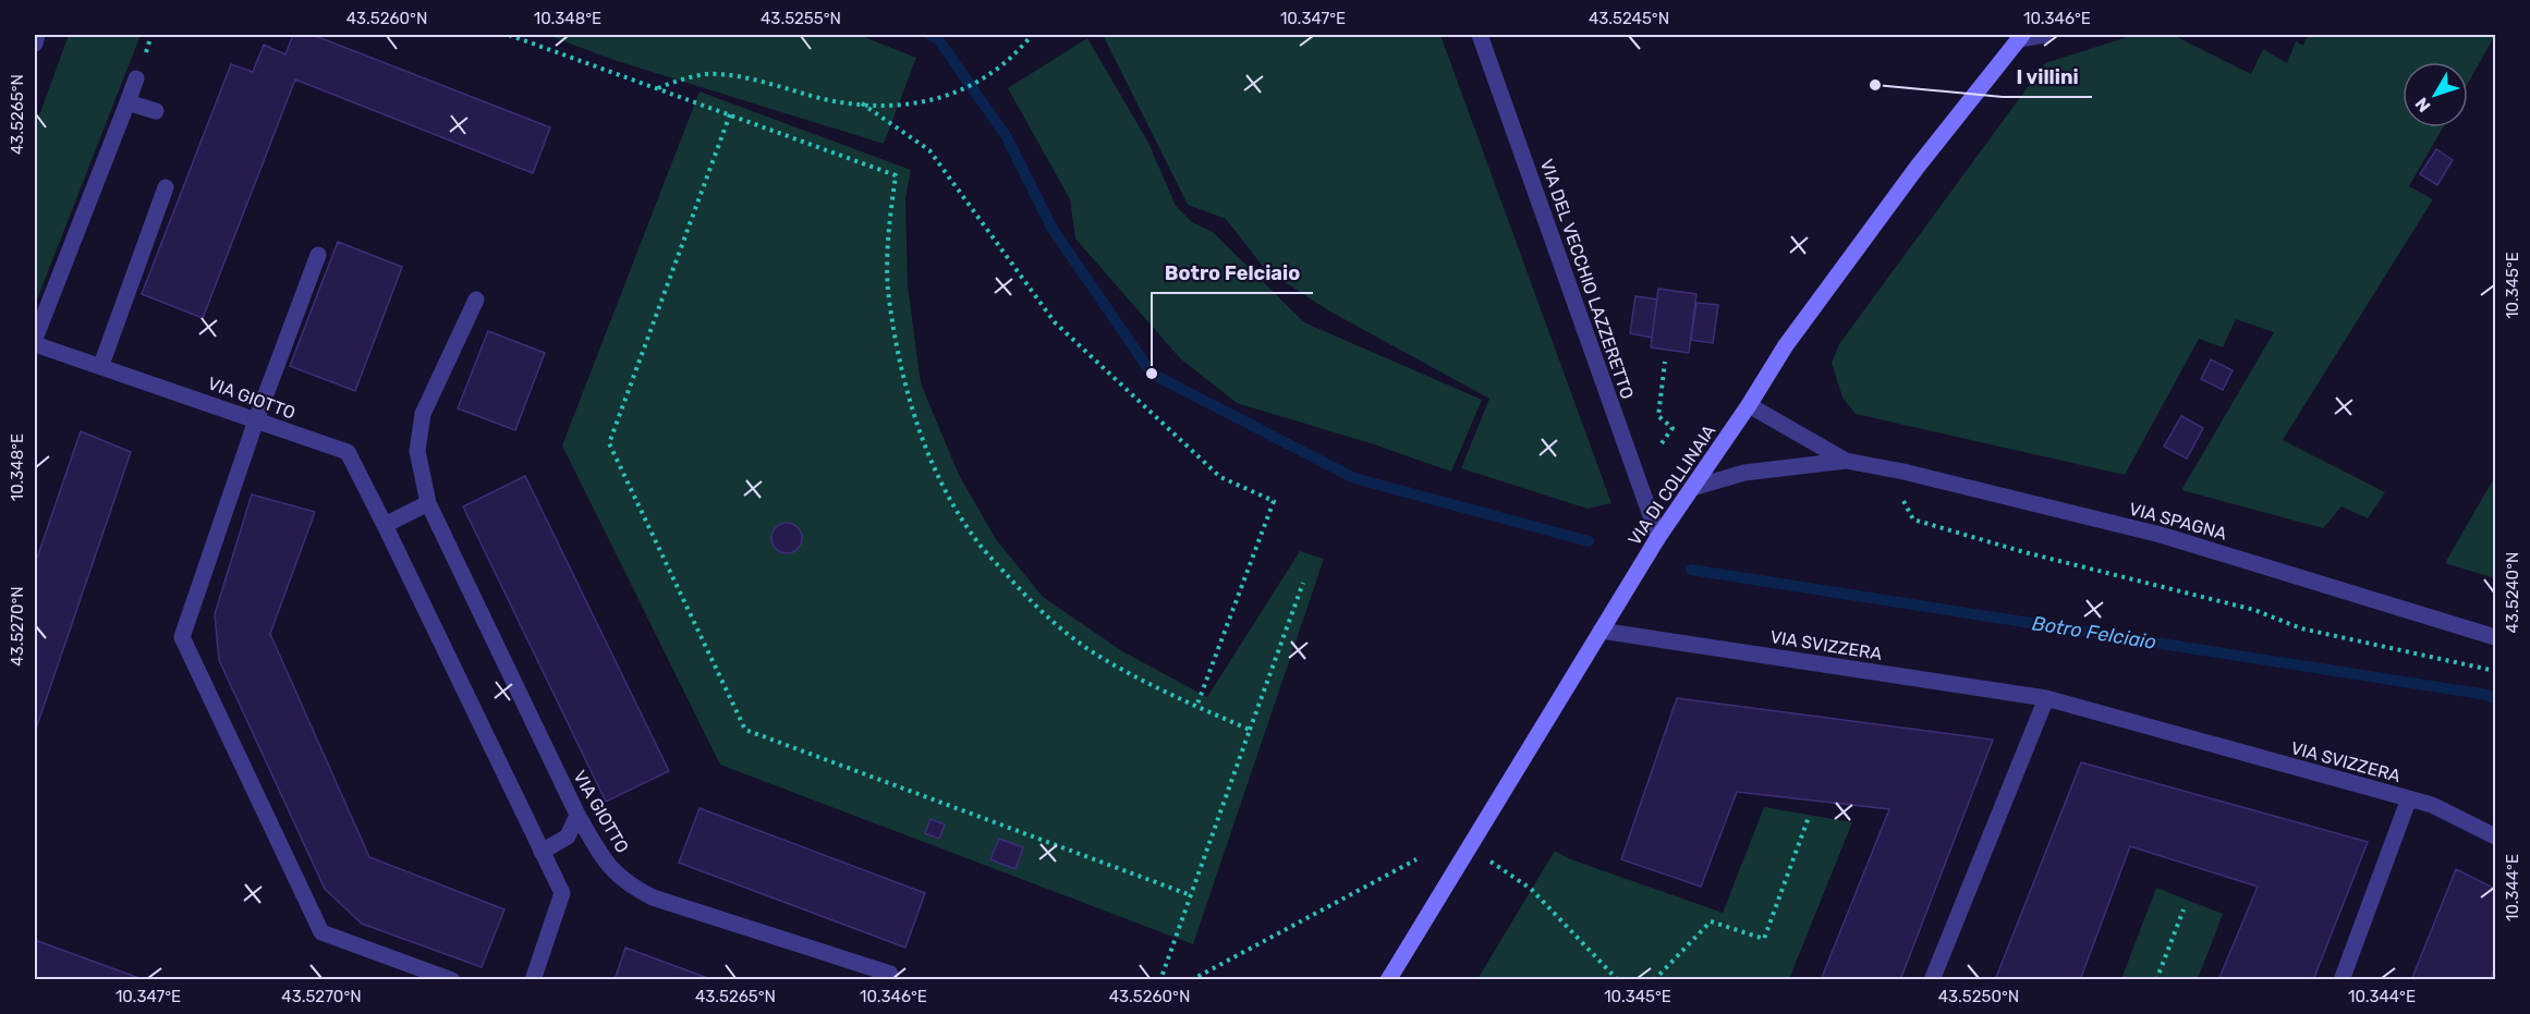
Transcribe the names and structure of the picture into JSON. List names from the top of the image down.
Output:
{
  "streets": {
    "street": [
      "VIA DEL VECCHIO LAZZERETTO",
      "VIA GIOTTO",
      "VIA DI COLLINAIA",
      "VIA SPAGNA",
      "VIA SVIZZERA"
    ]
  },
  "crossings": [
    ["VIA DEL VECCHIO LAZZERETTO", "VIA DI COLLINAIA"],
    ["VIA DI COLLINAIA", "VIA SPAGNA"],
    ["VIA DI COLLINAIA", "VIA SVIZZERA"]
  ],
  "water": ["Botro Felciaio"],
  "places": ["I villini", "Botro Felciaio"],
  "north": "bottom left",
  "coordinates": [
    "43.5260°N",
    "10.348°E",
    "43.5255°N",
    "10.347°E",
    "43.5245°N",
    "10.346°E",
    "43.5265°N",
    "10.345°E",
    "43.5240°N",
    "43.5270°N",
    "10.344°E",
    "43.5250°N"
  ]
}
